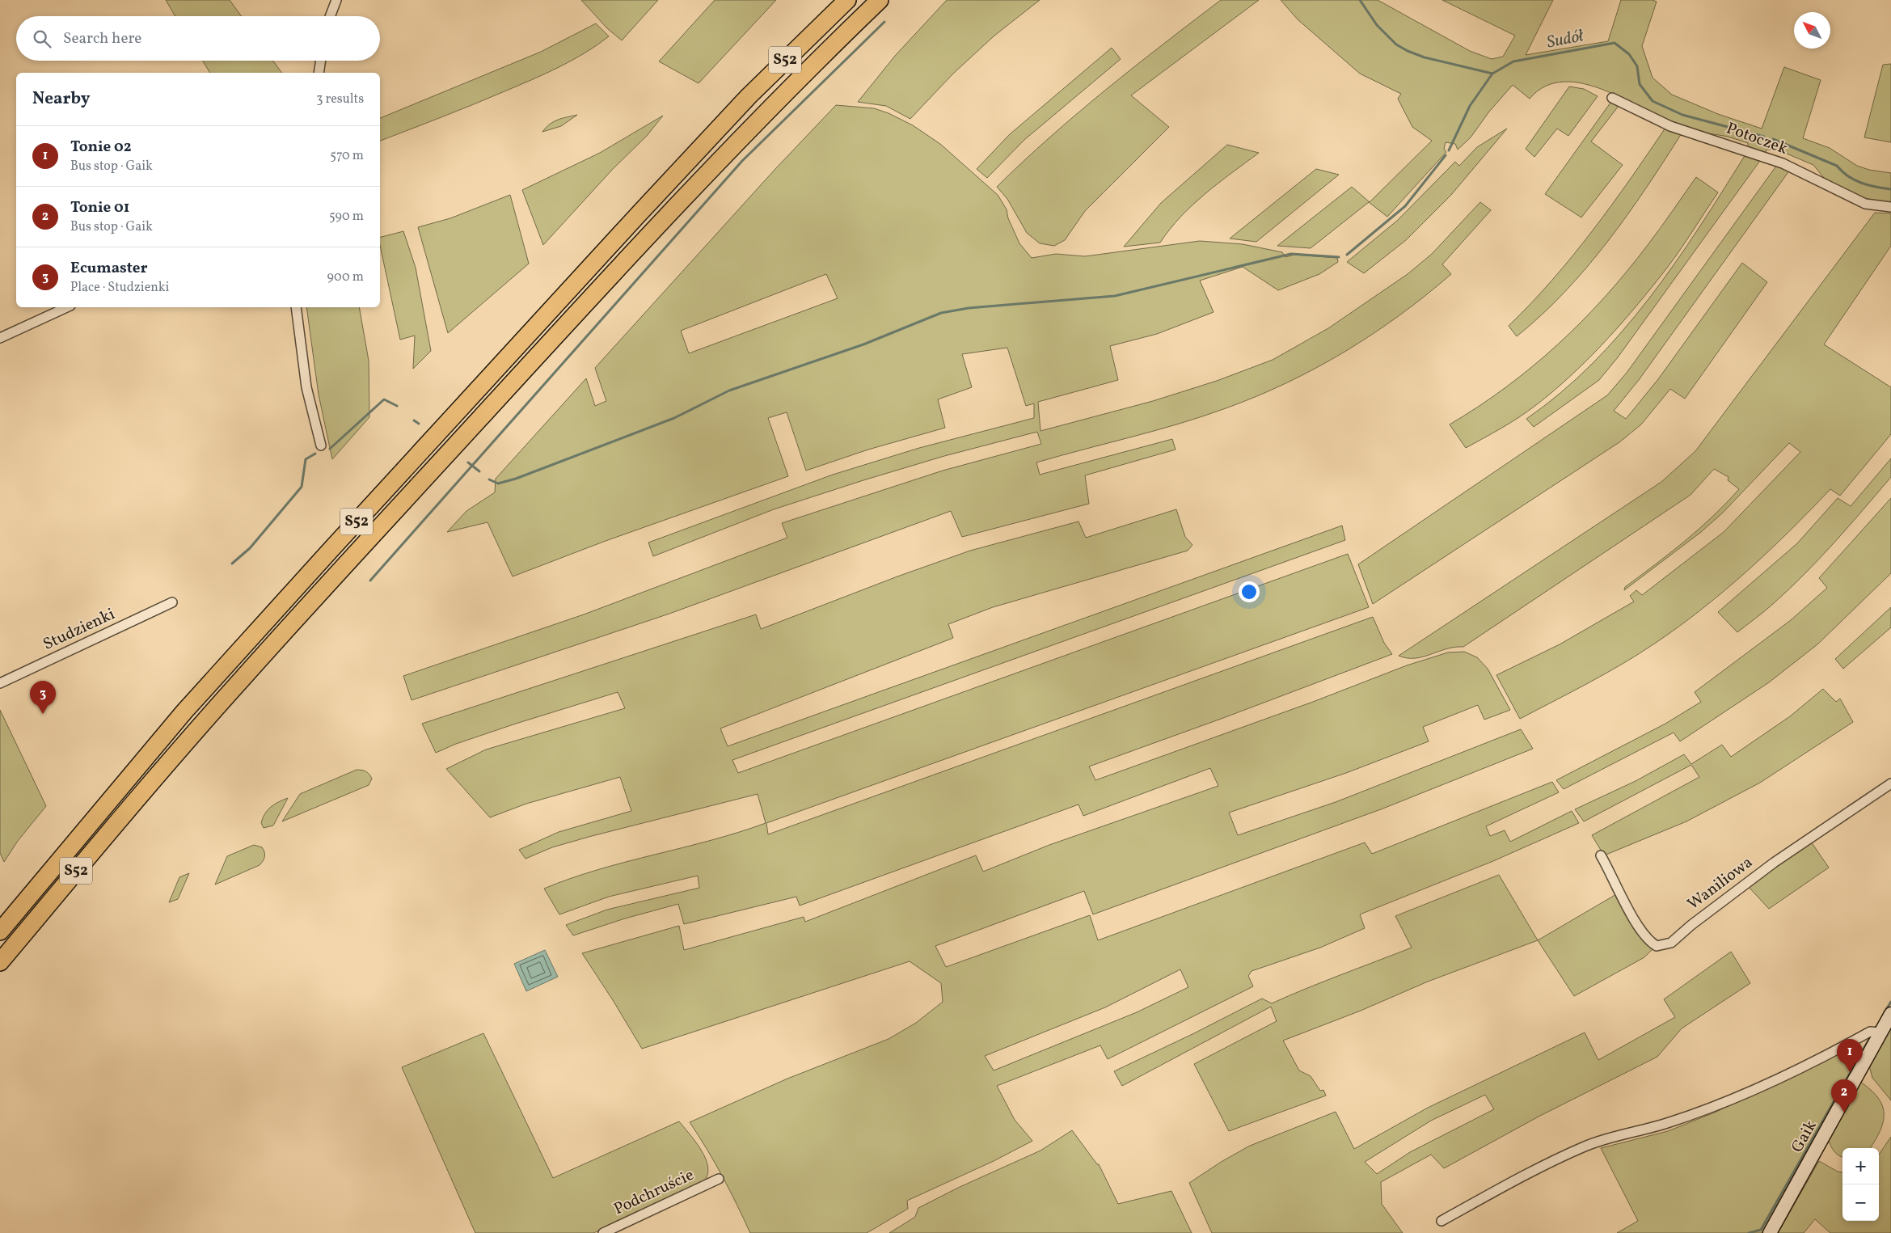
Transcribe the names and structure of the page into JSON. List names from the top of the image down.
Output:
{
  "streets": {
    "highway": ["S52"],
    "street": [
      "Potoczek",
      "Studzienki",
      "Waniliowa",
      "Gaik",
      "Podchruście"
    ]
  },
  "water": ["Sudół"],
  "north": "top left",
  "page": {
    "search": "Search here",
    "heading": ["Nearby", "3 results"],
    "list": [
      {
        "mark": "1",
        "name": "Tonie 02",
        "note": "Bus stop · Gaik",
        "value": "570 m"
      },
      {
        "mark": "2",
        "name": "Tonie 01",
        "note": "Bus stop · Gaik",
        "value": "590 m"
      },
      {
        "mark": "3",
        "name": "Ecumaster",
        "note": "Place · Studzienki",
        "value": "900 m"
      }
    ],
    "pins": ["3", "1", "2"],
    "map_buttons": ["+", "−"]
  }
}
